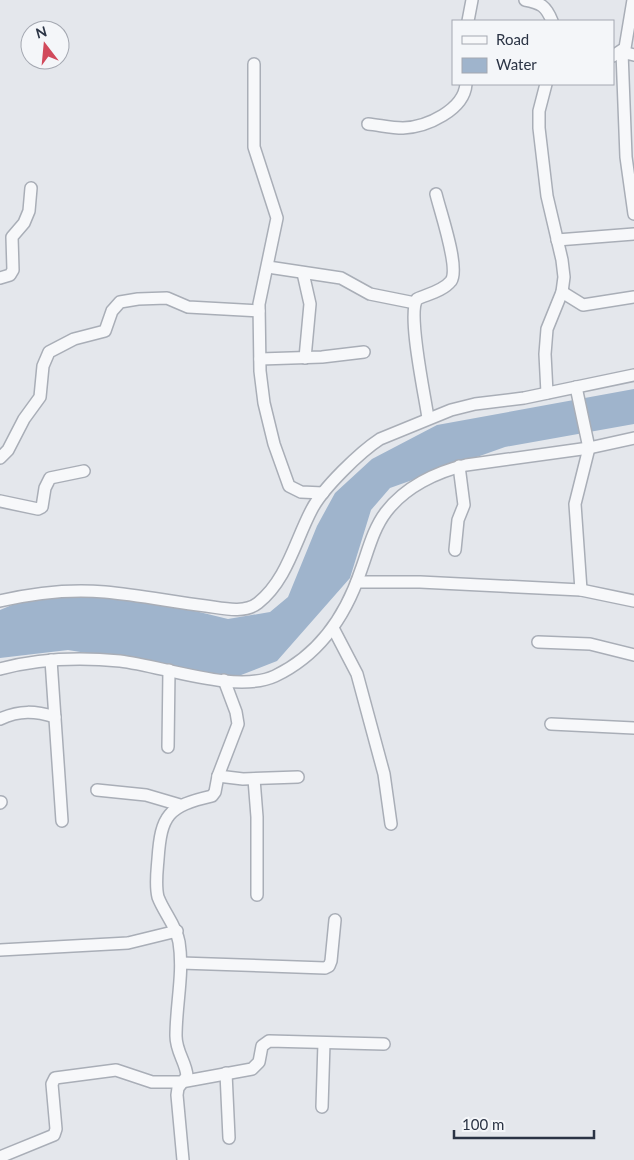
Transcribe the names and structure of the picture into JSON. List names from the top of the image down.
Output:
{
  "legend": ["Road", "Water"],
  "scale_bar": "100 m",
  "north": "top"
}
